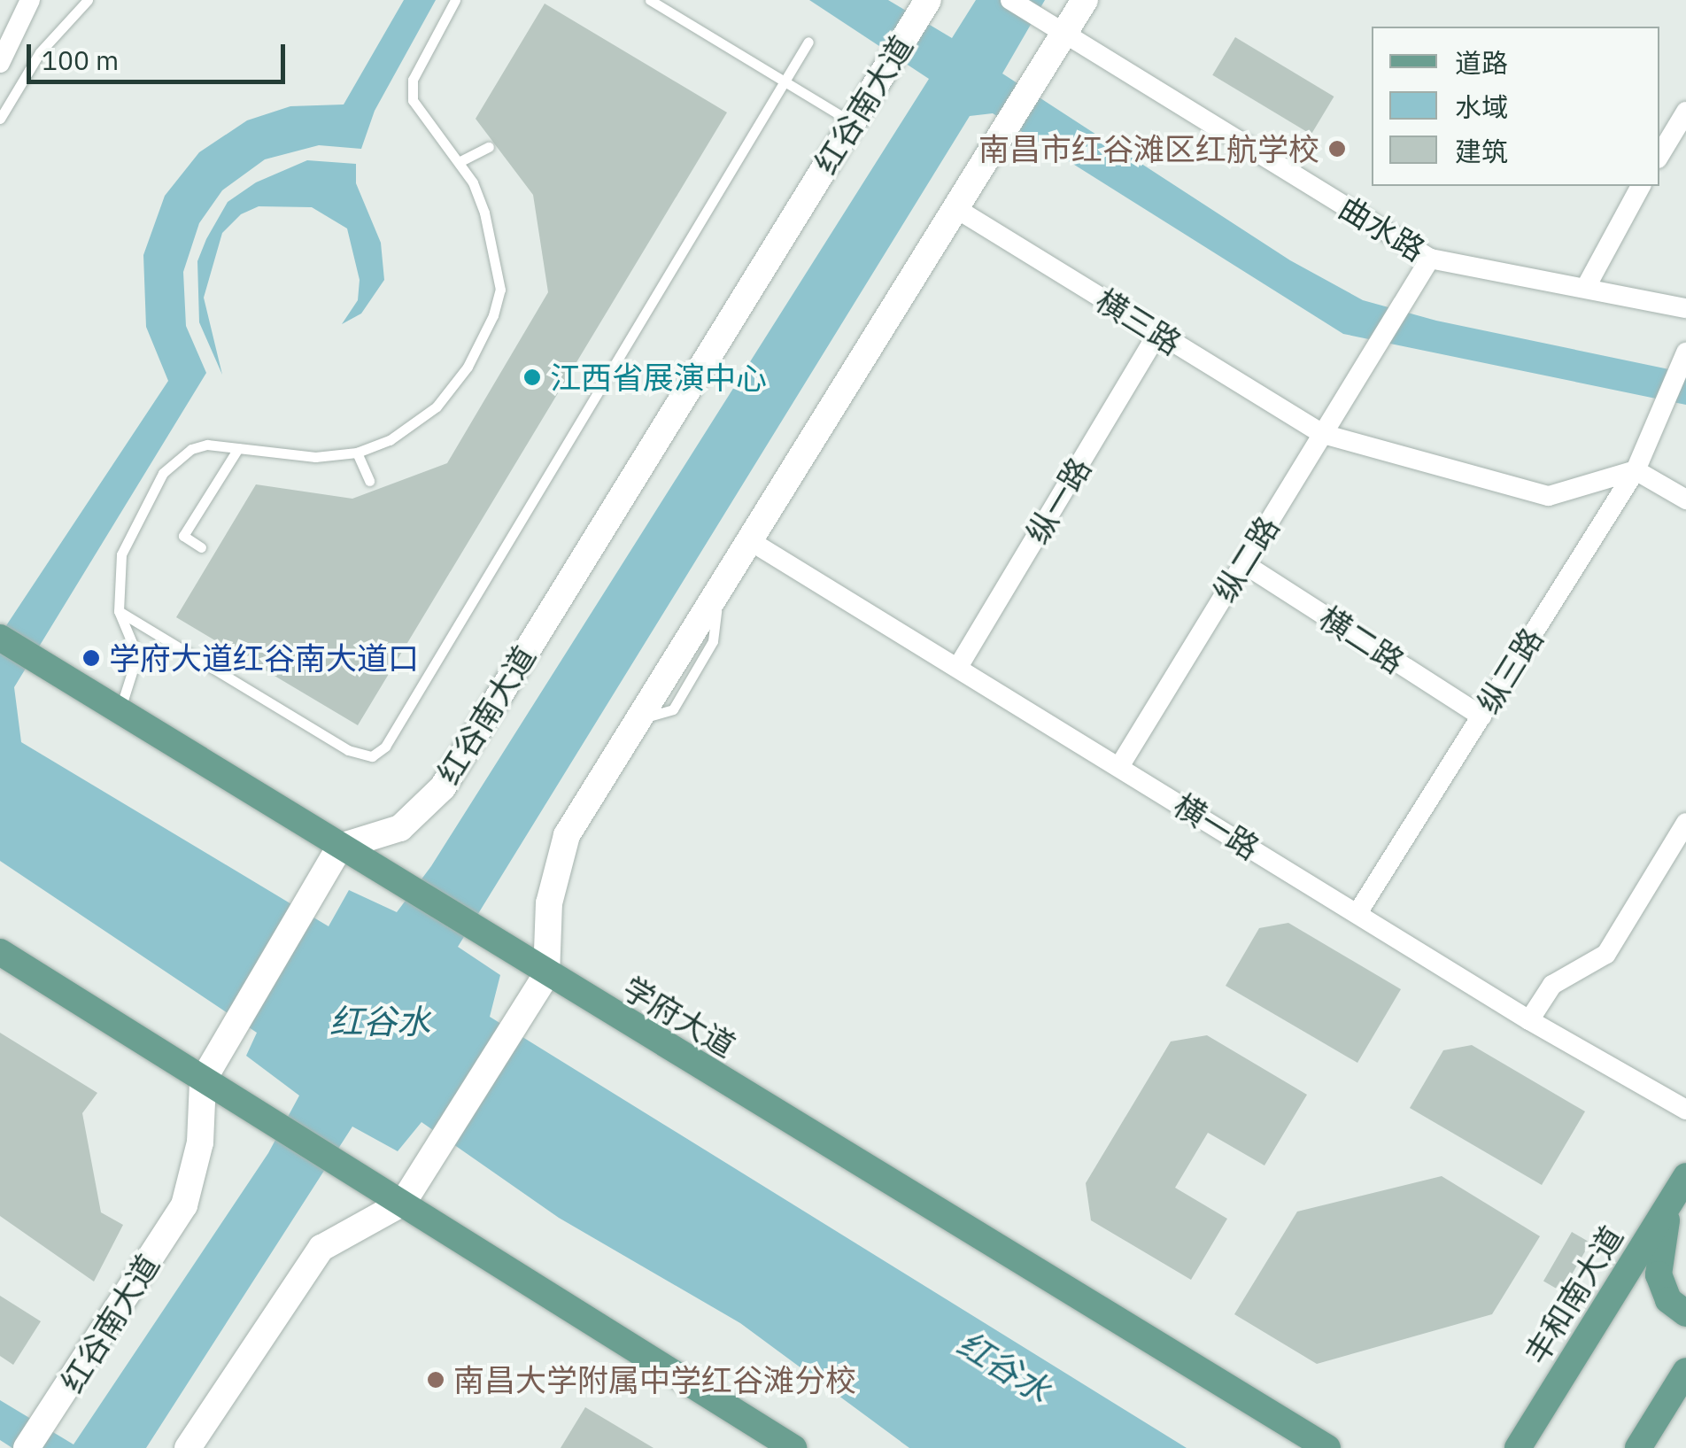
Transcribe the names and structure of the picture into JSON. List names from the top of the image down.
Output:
{
  "streets": {
    "main road": ["红谷南大道", "学府大道", "丰和南大道"],
    "street": [
      "曲水路",
      "横三路",
      "纵一路",
      "纵二路",
      "横二路",
      "纵三路",
      "横一路"
    ]
  },
  "crossings": [
    ["红谷南大道", "学府大道"],
    ["曲水路", "纵二路"],
    ["横三路", "纵一路"],
    ["横三路", "纵二路"],
    ["横三路", "纵三路"],
    ["纵一路", "横一路"],
    ["纵二路", "横二路"],
    ["纵二路", "横一路"],
    ["横二路", "纵三路"],
    ["纵三路", "横一路"]
  ],
  "water": ["红谷水"],
  "places": [
    "南昌市红谷滩区红航学校",
    "江西省展演中心",
    "学府大道红谷南大道口",
    "南昌大学附属中学红谷滩分校"
  ],
  "legend": ["道路", "水域", "建筑"],
  "scale_bar": "100 m"
}
